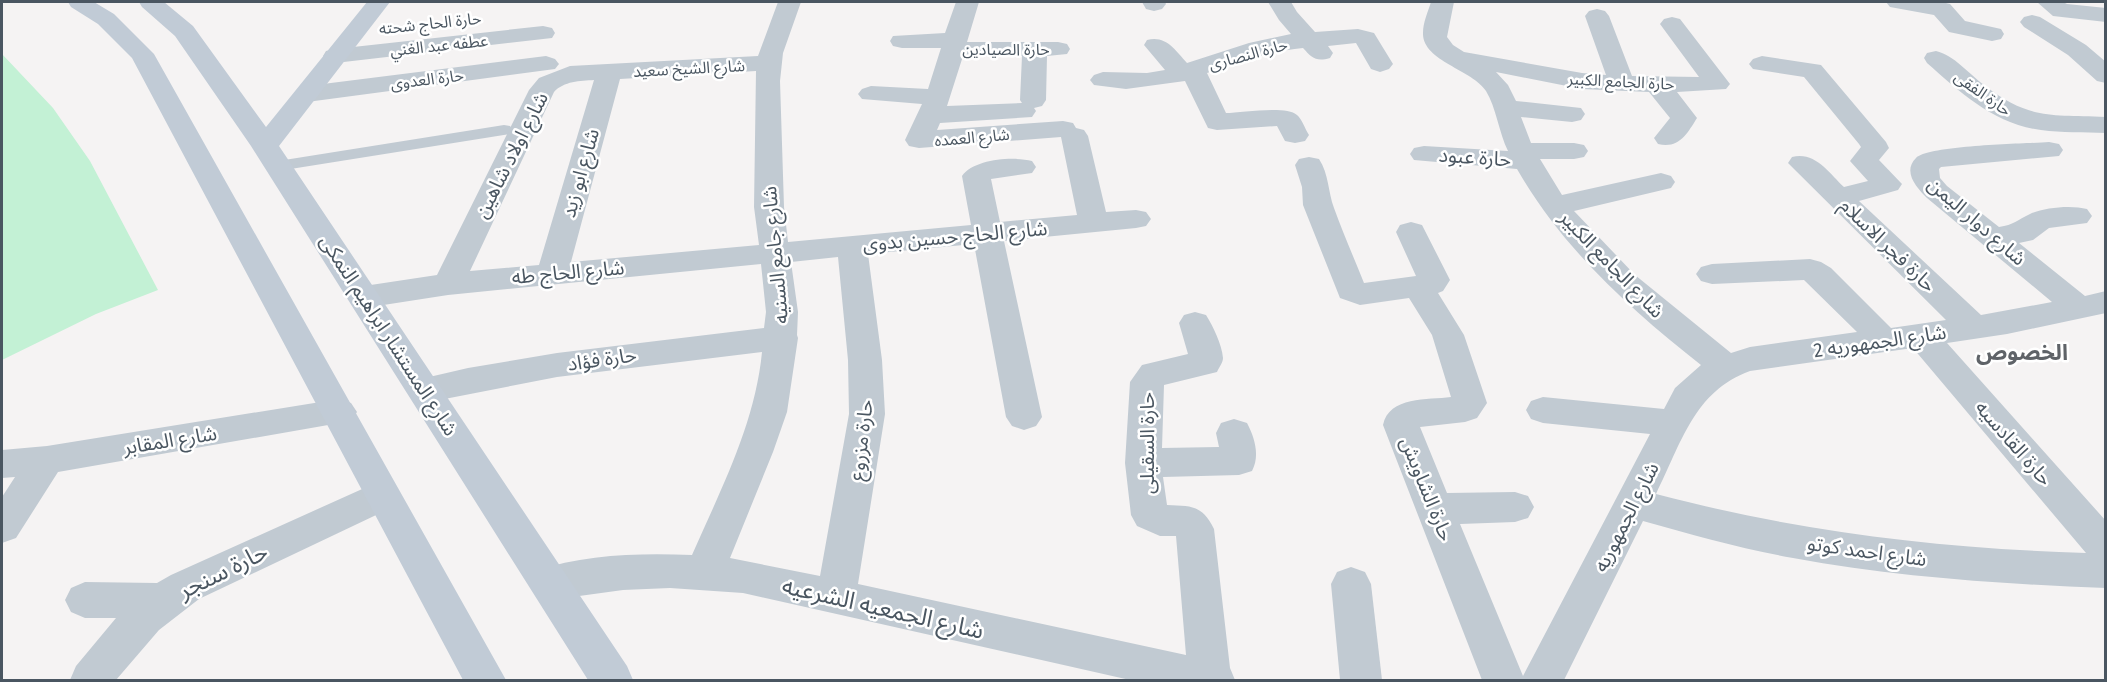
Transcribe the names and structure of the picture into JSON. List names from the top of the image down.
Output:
{
  "streets": {
    "main road": ["شارع المستشار ابراهيم النمكى"],
    "street": [
      "حارة الحاج شحته",
      "عطفه عبد الغني",
      "حارة الصيادين",
      "حارة النصارى",
      "شارع الشيخ سعيد",
      "حارة العدوى",
      "حارة الجامع الكبير",
      "حارة الفقى",
      "شارع العمده",
      "شارع اولاد شاهين",
      "حارة عبود",
      "شارع ابو زيد",
      "شارع دوار اليمن",
      "شارع الحاج حسين بدوى",
      "حارة فجر الاسلام",
      "شارع جامع السنيه",
      "شارع الجامع الكبير",
      "شارع الحاج طه",
      "شارع الجمهوريه 2",
      "حارة فؤاد",
      "شارع المقابر",
      "حارة مزروع",
      "حارة السقيلى",
      "حارة القادسيه",
      "حارة الشاويش",
      "شارع الجمهوريه",
      "شارع احمد كوتو",
      "حارة سنجر",
      "شارع الجمعيه الشرعيه"
    ]
  },
  "crossings": [
    ["حارة الحاج شحته", "عطفه عبد الغني"],
    ["حارة الصيادين", "شارع العمده"],
    ["شارع الشيخ سعيد", "شارع اولاد شاهين"],
    ["شارع الشيخ سعيد", "شارع ابو زيد"],
    ["شارع الشيخ سعيد", "شارع جامع السنيه"],
    ["حارة الجامع الكبير", "شارع الجامع الكبير"],
    ["شارع العمده", "شارع الحاج حسين بدوى"],
    ["شارع اولاد شاهين", "شارع ابو زيد"],
    ["شارع اولاد شاهين", "شارع الحاج طه"],
    ["حارة عبود", "شارع الجامع الكبير"],
    ["شارع ابو زيد", "شارع الحاج طه"],
    ["شارع دوار اليمن", "شارع الجمهوريه 2"],
    ["شارع الحاج حسين بدوى", "شارع جامع السنيه"],
    ["شارع الحاج حسين بدوى", "شارع الحاج طه"],
    ["شارع الحاج حسين بدوى", "حارة مزروع"],
    ["حارة فجر الاسلام", "شارع الجمهوريه 2"],
    ["شارع جامع السنيه", "شارع الحاج طه"],
    ["شارع جامع السنيه", "حارة فؤاد"],
    ["شارع جامع السنيه", "شارع الجمعيه الشرعيه"],
    ["شارع الجامع الكبير", "شارع الجمهوريه 2"],
    ["شارع الجامع الكبير", "شارع الجمهوريه"],
    ["شارع الحاج طه", "شارع المستشار ابراهيم النمكى"],
    ["شارع المستشار ابراهيم النمكى", "حارة فؤاد"],
    ["شارع المستشار ابراهيم النمكى", "شارع الجمعيه الشرعيه"],
    ["شارع الجمهوريه 2", "حارة القادسيه"],
    ["شارع الجمهوريه 2", "شارع الجمهوريه"],
    ["حارة مزروع", "شارع الجمعيه الشرعيه"],
    ["حارة السقيلى", "شارع الجمعيه الشرعيه"],
    ["شارع الجمهوريه", "شارع احمد كوتو"]
  ],
  "districts": ["الخصوص"]
}
